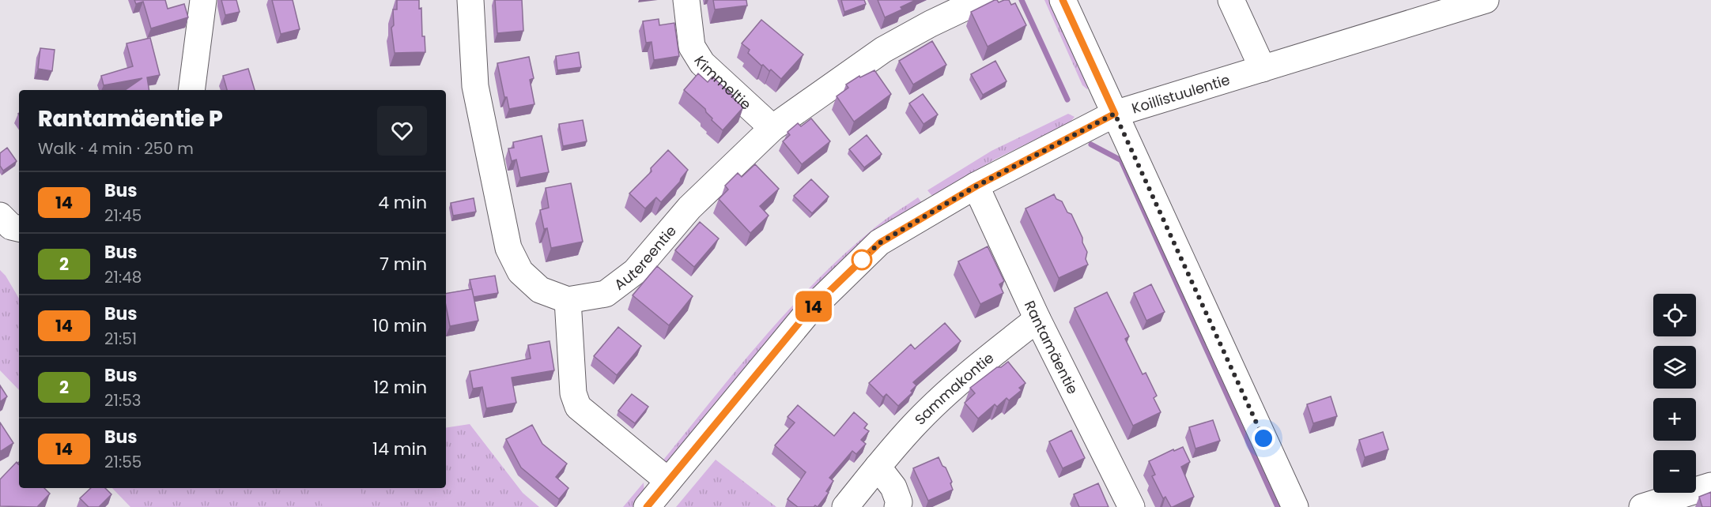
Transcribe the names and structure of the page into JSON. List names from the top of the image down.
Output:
{
  "streets": {
    "street": [
      "Kimmeltie",
      "Koillistuulentie",
      "Autereentie",
      "Rantamäentie",
      "Sammakontie"
    ]
  },
  "crossings": [
    ["Kimmeltie", "Autereentie"],
    ["Koillistuulentie", "Rantamäentie"],
    ["Rantamäentie", "Sammakontie"]
  ],
  "lines": ["bus line 14"],
  "page": {
    "on_map": "14",
    "heading": ["Rantamäentie P", "Walk · 4 min · 250 m"],
    "list": [
      {
        "mark": "14",
        "name": "Bus",
        "note": "21:45",
        "value": "4 min"
      },
      {
        "mark": "2",
        "name": "Bus",
        "note": "21:48",
        "value": "7 min"
      },
      {
        "mark": "14",
        "name": "Bus",
        "note": "21:51",
        "value": "10 min"
      },
      {
        "mark": "2",
        "name": "Bus",
        "note": "21:53",
        "value": "12 min"
      },
      {
        "mark": "14",
        "name": "Bus",
        "note": "21:55",
        "value": "14 min"
      }
    ],
    "map_buttons": ["+", "−"]
  }
}
